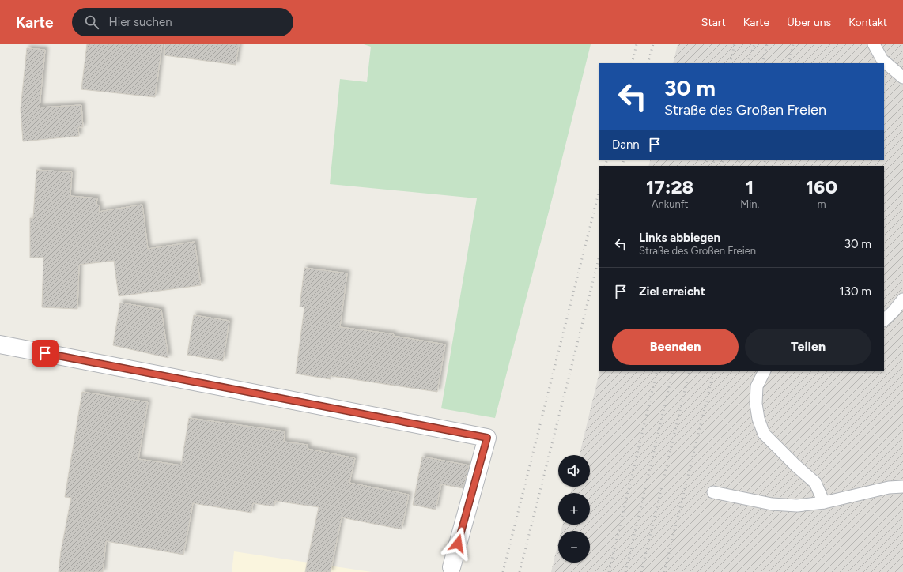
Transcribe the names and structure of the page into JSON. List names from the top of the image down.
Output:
{
  "page": {
    "header": "Karte",
    "search": "Hier suchen",
    "nav": [
      "Start",
      "Karte",
      "Über uns",
      "Kontakt"
    ],
    "turn": ["30 m", "Straße des Großen Freien"],
    "then": "Dann",
    "eta": [
      "17:28",
      "Ankunft",
      "1",
      "Min.",
      "160",
      "m"
    ],
    "list": [
      {
        "name": "Links abbiegen",
        "note": "Straße des Großen Freien",
        "value": "30 m"
      },
      {
        "name": "Ziel erreicht",
        "value": "130 m"
      }
    ],
    "buttons": ["Beenden", "Teilen"],
    "map_buttons": ["+", "−"]
  }
}
